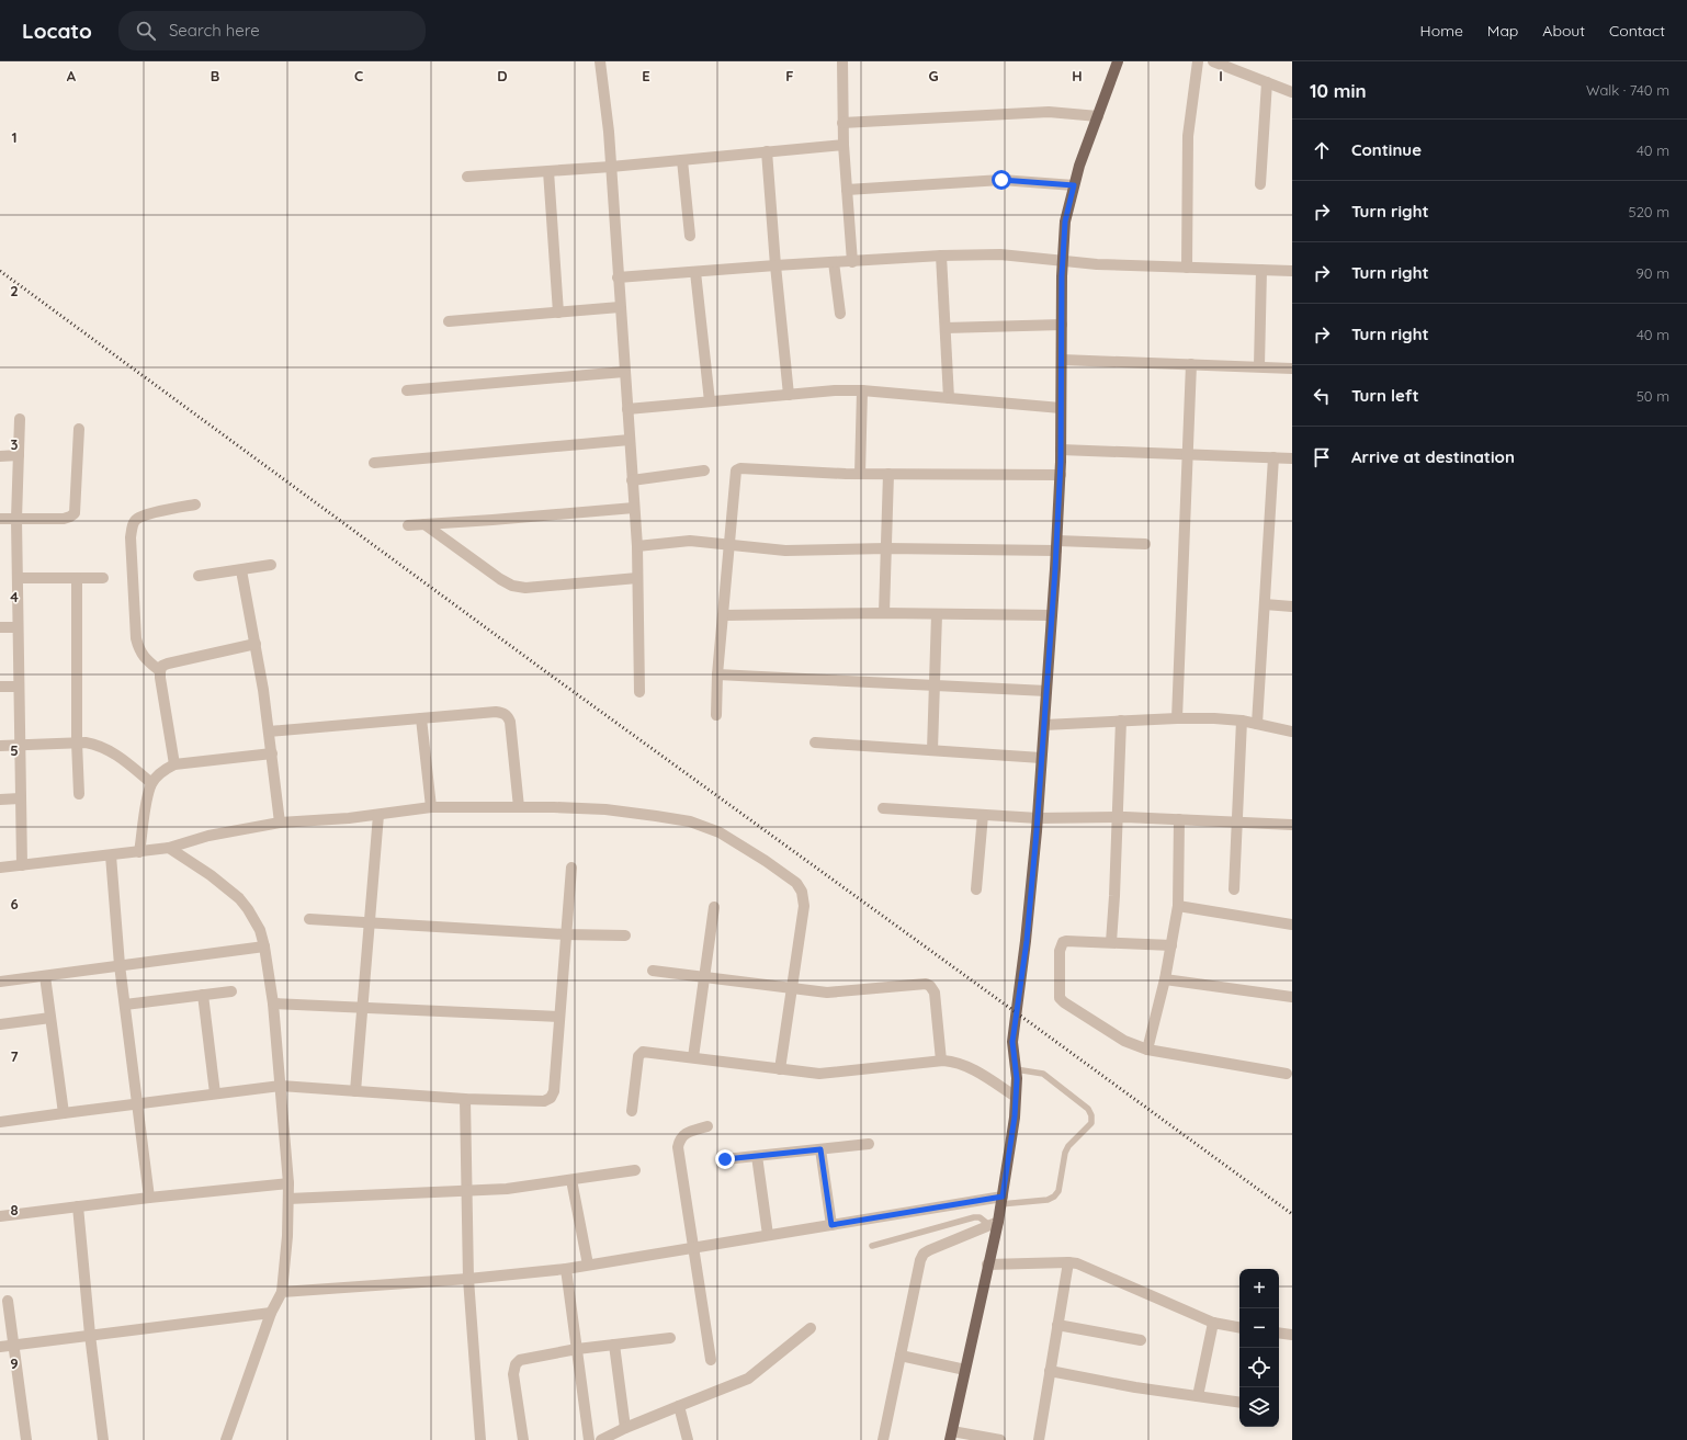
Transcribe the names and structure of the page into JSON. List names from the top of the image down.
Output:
{
  "page": {
    "header": "Locato",
    "search": "Search here",
    "nav": [
      "Home",
      "Map",
      "About",
      "Contact"
    ],
    "heading": ["10 min", "Walk · 740 m"],
    "list": [
      ["Continue", "40 m"],
      ["Turn right", "520 m"],
      ["Turn right", "90 m"],
      ["Turn right", "40 m"],
      ["Turn left", "50 m"],
      "Arrive at destination"
    ],
    "map_buttons": ["+", "−"]
  },
  "grid": {
    "columns": [
      "A",
      "B",
      "C",
      "D",
      "E",
      "F",
      "G",
      "H",
      "I"
    ],
    "rows": [
      "1",
      "2",
      "3",
      "4",
      "5",
      "6",
      "7",
      "8",
      "9"
    ]
  }
}
